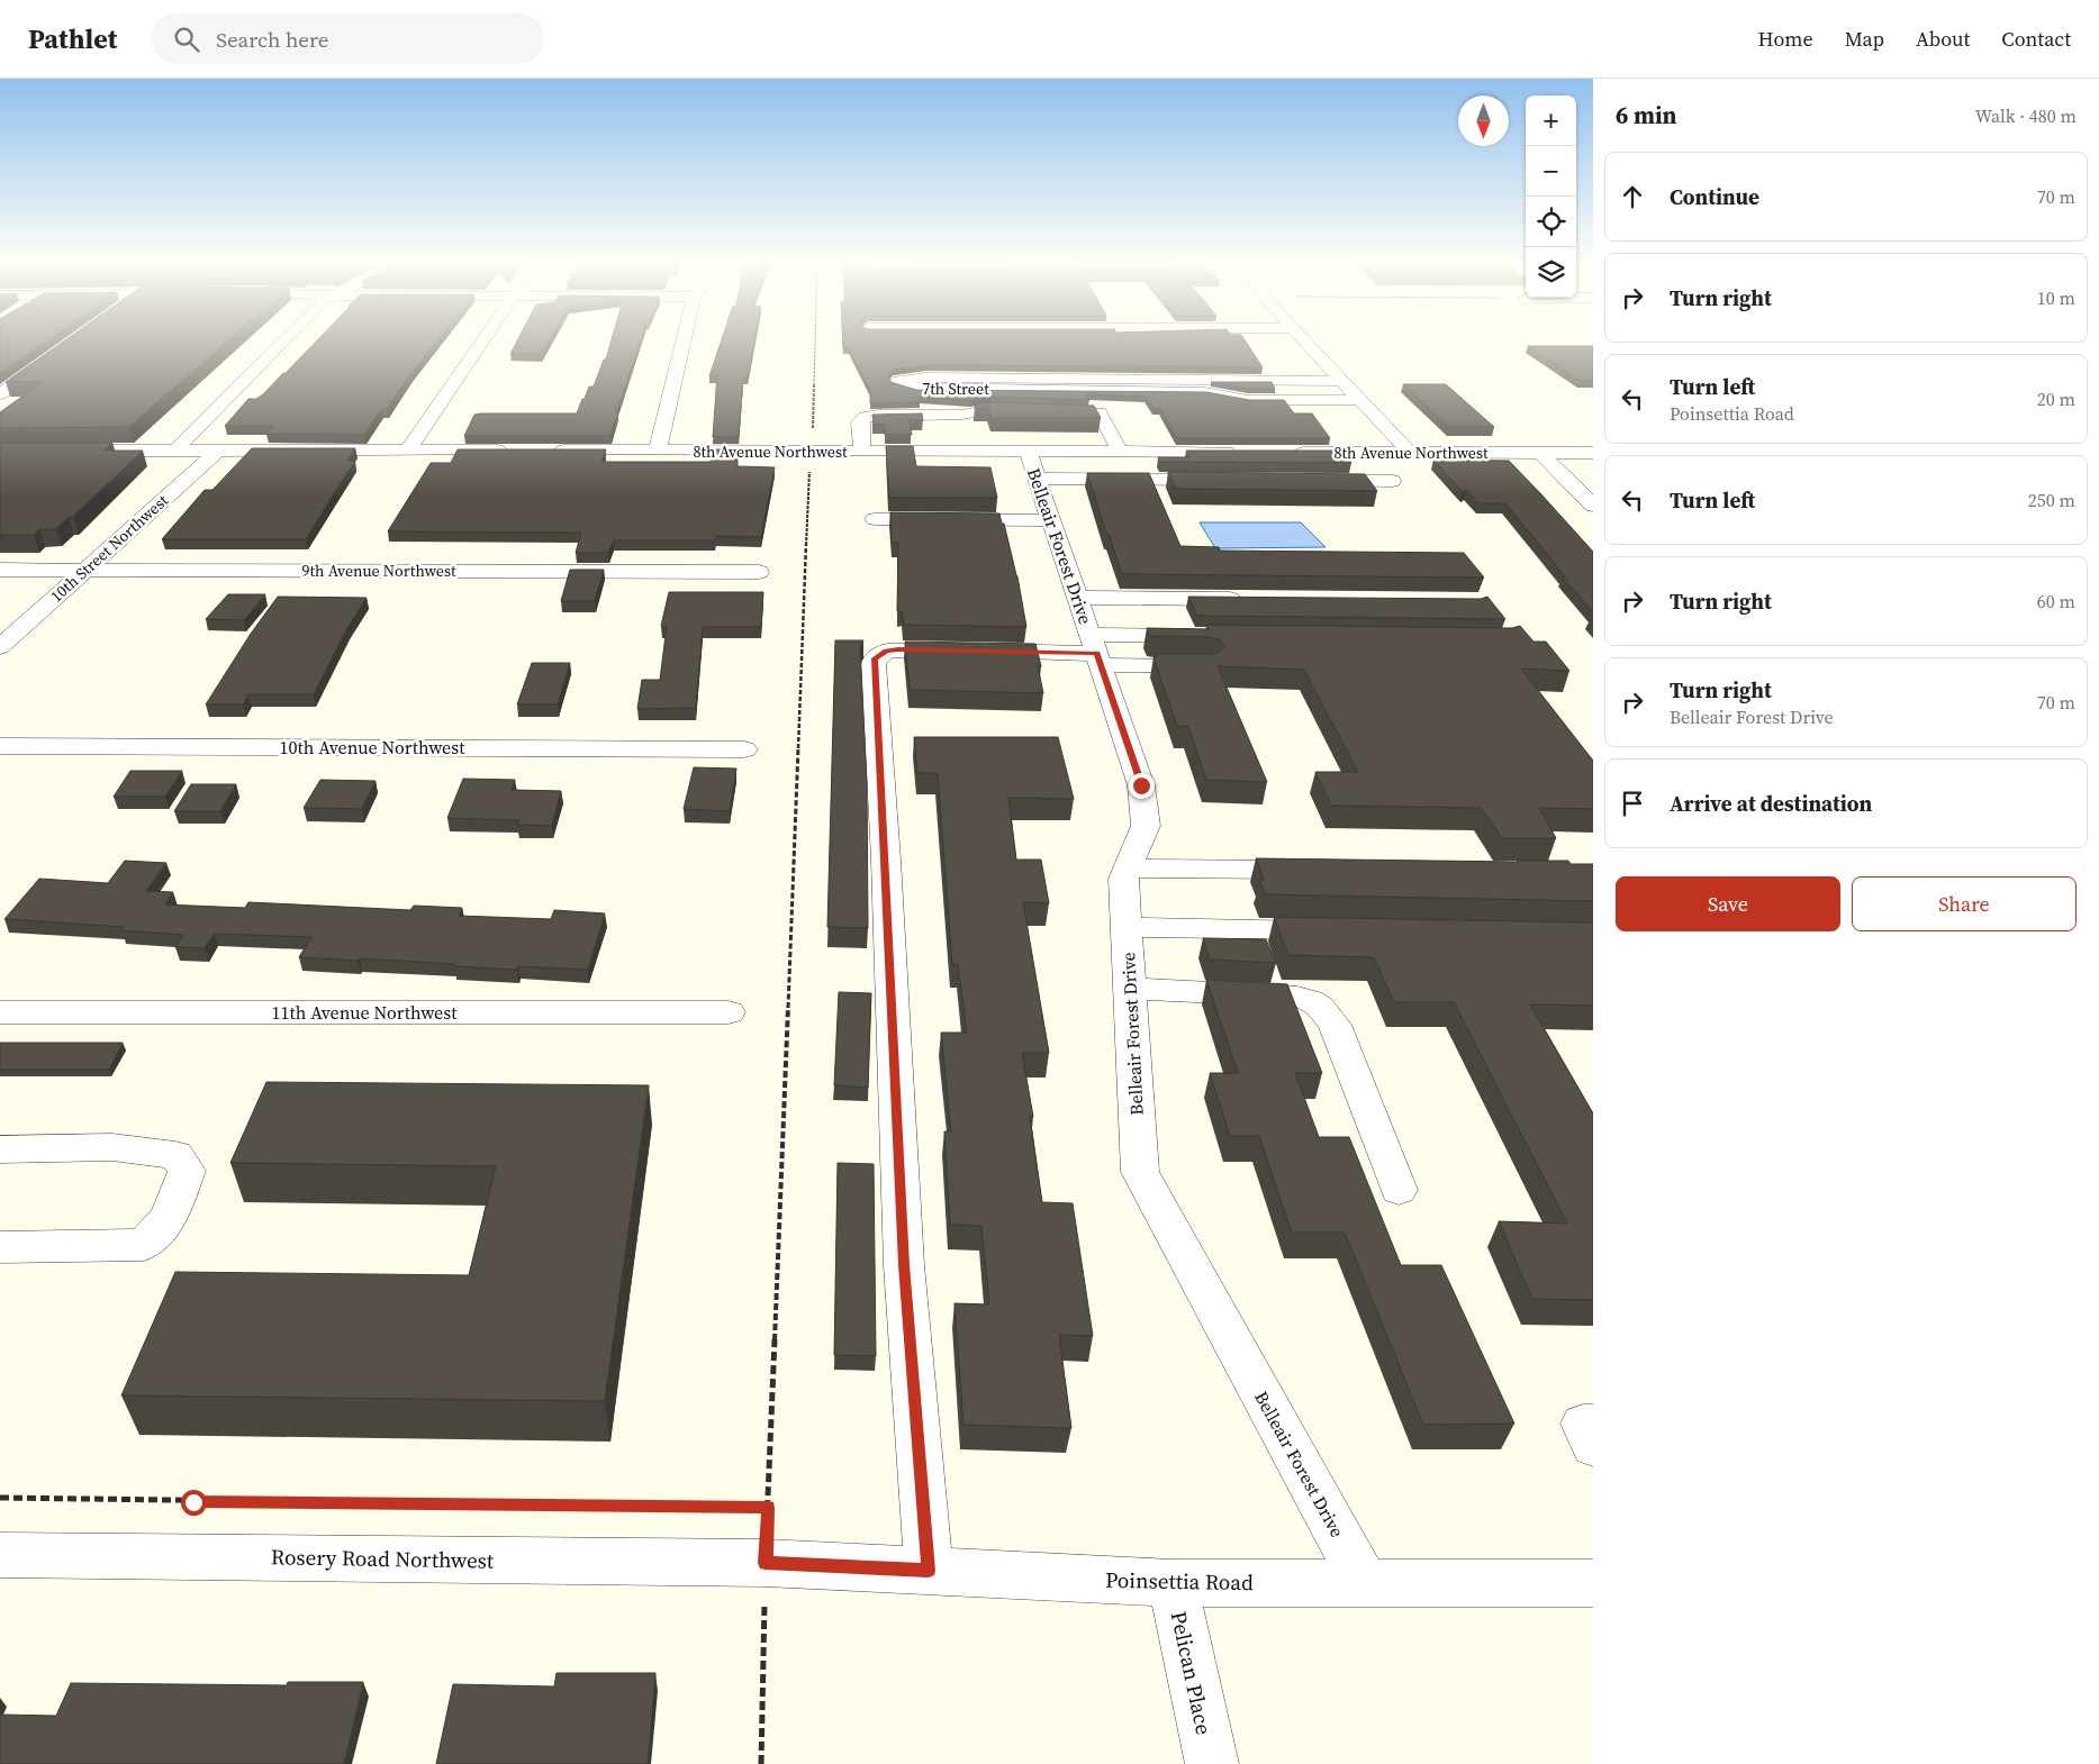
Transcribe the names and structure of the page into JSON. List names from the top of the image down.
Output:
{
  "streets": {
    "street": [
      "7th Street",
      "8th Avenue Northwest",
      "Belleair Forest Drive",
      "10th Street Northwest",
      "9th Avenue Northwest",
      "10th Avenue Northwest",
      "11th Avenue Northwest",
      "Rosery Road Northwest",
      "Poinsettia Road",
      "Pelican Place"
    ]
  },
  "crossings": [
    ["8th Avenue Northwest", "Belleair Forest Drive"],
    ["Belleair Forest Drive", "Poinsettia Road"],
    ["10th Street Northwest", "9th Avenue Northwest"],
    ["Rosery Road Northwest", "Poinsettia Road"],
    ["Poinsettia Road", "Pelican Place"]
  ],
  "north": "bottom",
  "page": {
    "header": "Pathlet",
    "search": "Search here",
    "nav": [
      "Home",
      "Map",
      "About",
      "Contact"
    ],
    "heading": ["6 min", "Walk · 480 m"],
    "map_buttons": ["+", "−"],
    "list": [
      ["Continue", "70 m"],
      ["Turn right", "10 m"],
      ["Turn left", "Poinsettia Road", "20 m"],
      ["Turn left", "250 m"],
      ["Turn right", "60 m"],
      ["Turn right", "Belleair Forest Drive", "70 m"],
      "Arrive at destination"
    ],
    "buttons": ["Save", "Share"]
  }
}
